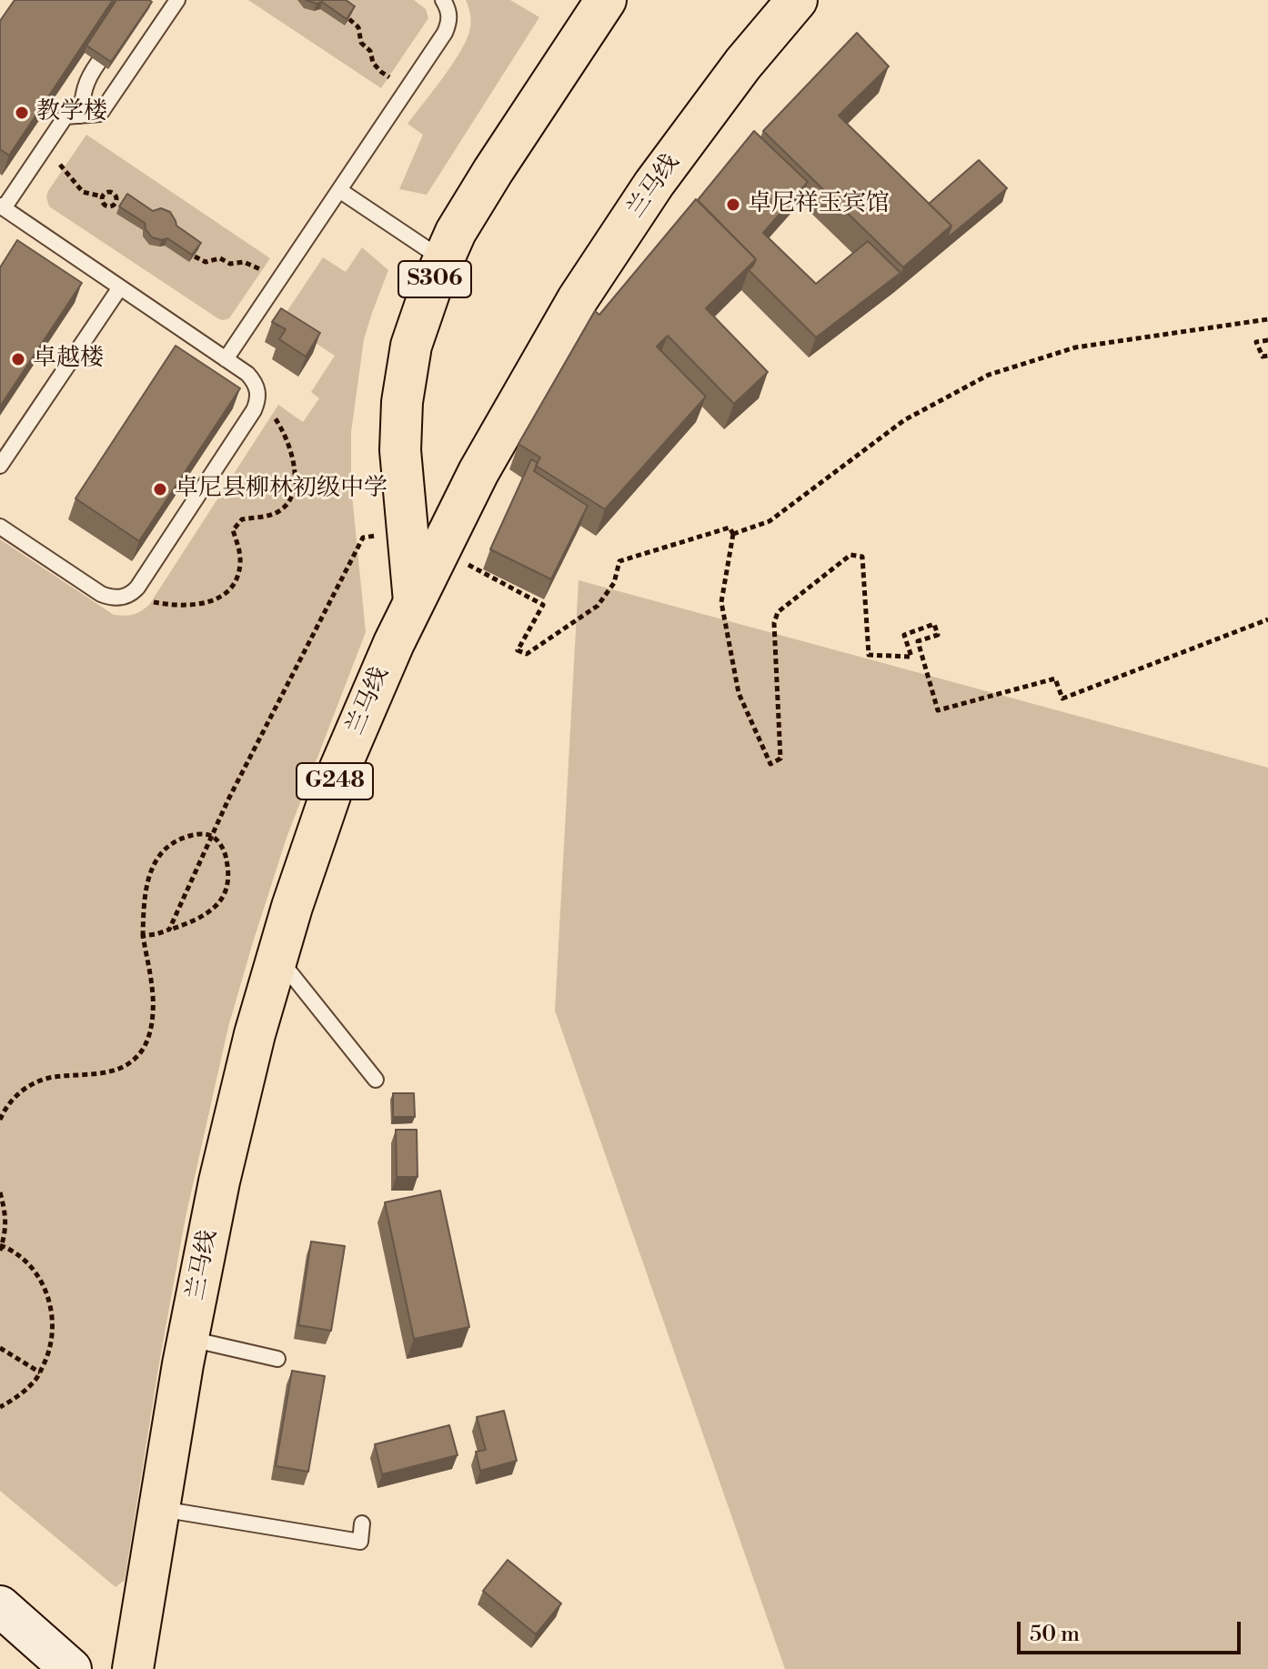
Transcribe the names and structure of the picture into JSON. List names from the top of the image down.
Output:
{
  "streets": {
    "main road": ["兰马线", "S306", "G248"]
  },
  "crossings": [
    ["兰马线", "S306"]
  ],
  "places": [
    "教学楼",
    "卓尼祥玉宾馆",
    "卓越楼",
    "卓尼县柳林初级中学"
  ],
  "scale_bar": "50 m"
}
